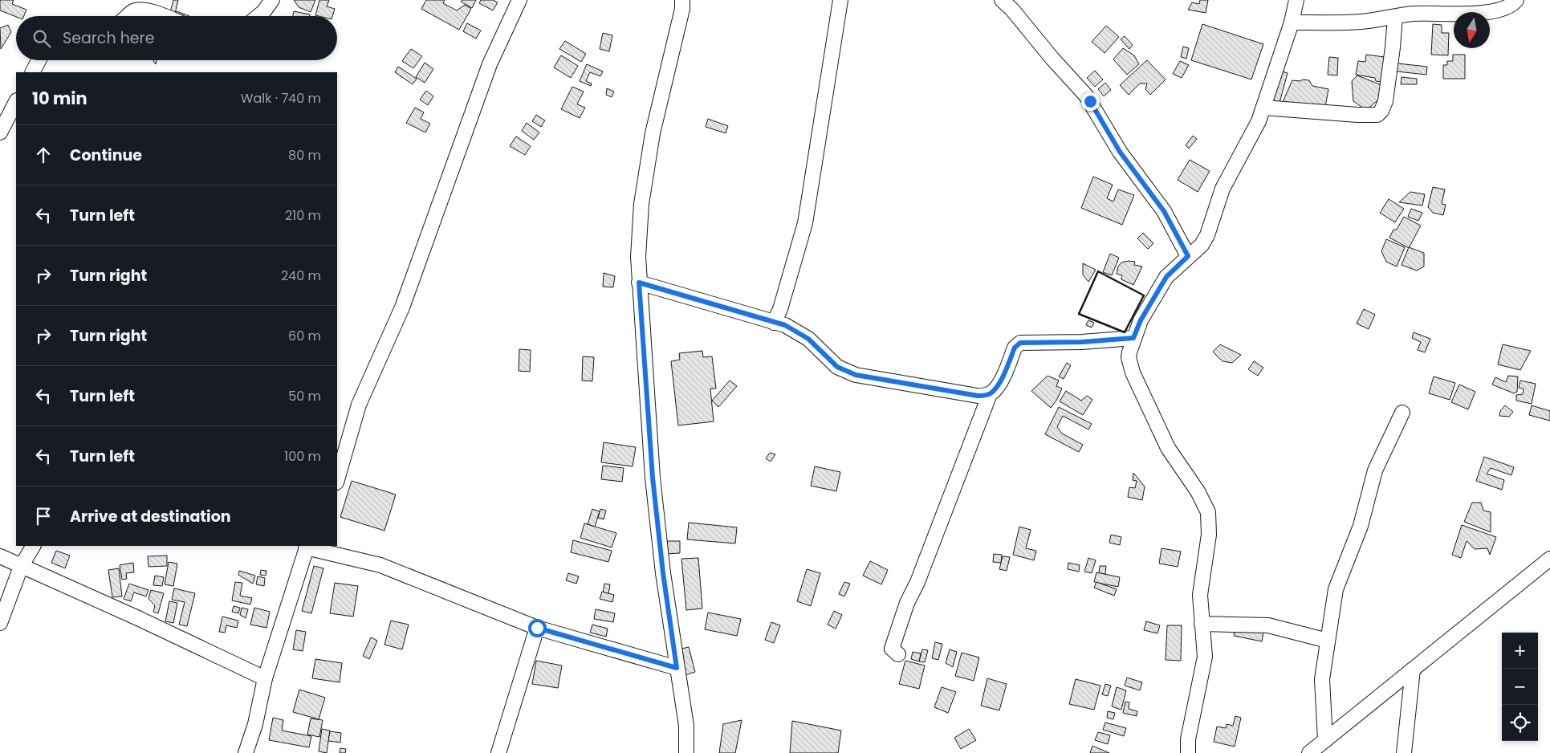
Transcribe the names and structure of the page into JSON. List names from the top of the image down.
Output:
{
  "north": "bottom",
  "page": {
    "search": "Search here",
    "heading": ["10 min", "Walk · 740 m"],
    "list": [
      ["Continue", "80 m"],
      ["Turn left", "210 m"],
      ["Turn right", "240 m"],
      ["Turn right", "60 m"],
      ["Turn left", "50 m"],
      ["Turn left", "100 m"],
      "Arrive at destination"
    ],
    "map_buttons": ["+", "−"]
  }
}
